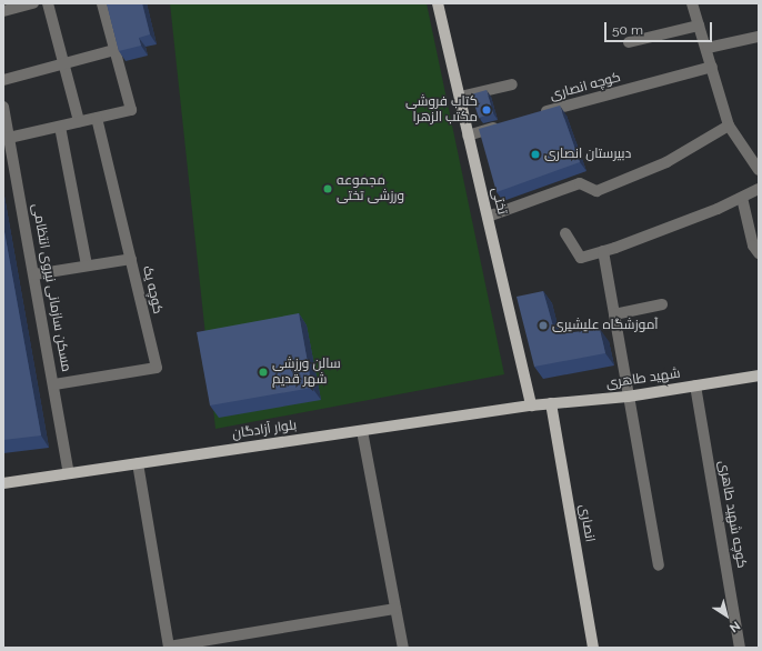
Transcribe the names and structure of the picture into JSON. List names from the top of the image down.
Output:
{
  "streets": {
    "main road": [
      "تختی",
      "شهید طاهری",
      "بلوار آزادگان",
      "انصاری"
    ],
    "street": [
      "کوچه انصاری",
      "مسکن سازمانی نیروی انتظامی",
      "کوچه یک",
      "کوچه شهید طاهری"
    ]
  },
  "crossings": [
    ["تختی", "شهید طاهری"],
    ["تختی", "بلوار آزادگان"],
    ["مسکن سازمانی نیروی انتظامی", "کوچه یک"],
    ["مسکن سازمانی نیروی انتظامی", "بلوار آزادگان"],
    ["شهید طاهری", "بلوار آزادگان"],
    ["شهید طاهری", "کوچه شهید طاهری"],
    ["شهید طاهری", "انصاری"]
  ],
  "places": [
    "کتاب فروشی مکتب الزهرا",
    "دبیرستان انصاری",
    "مجموعه ورزشی تختی",
    "آموزشگاه علیشیری",
    "سالن ورزشی شهر قدیم"
  ],
  "scale_bar": "50 m",
  "north": "bottom right"
}
